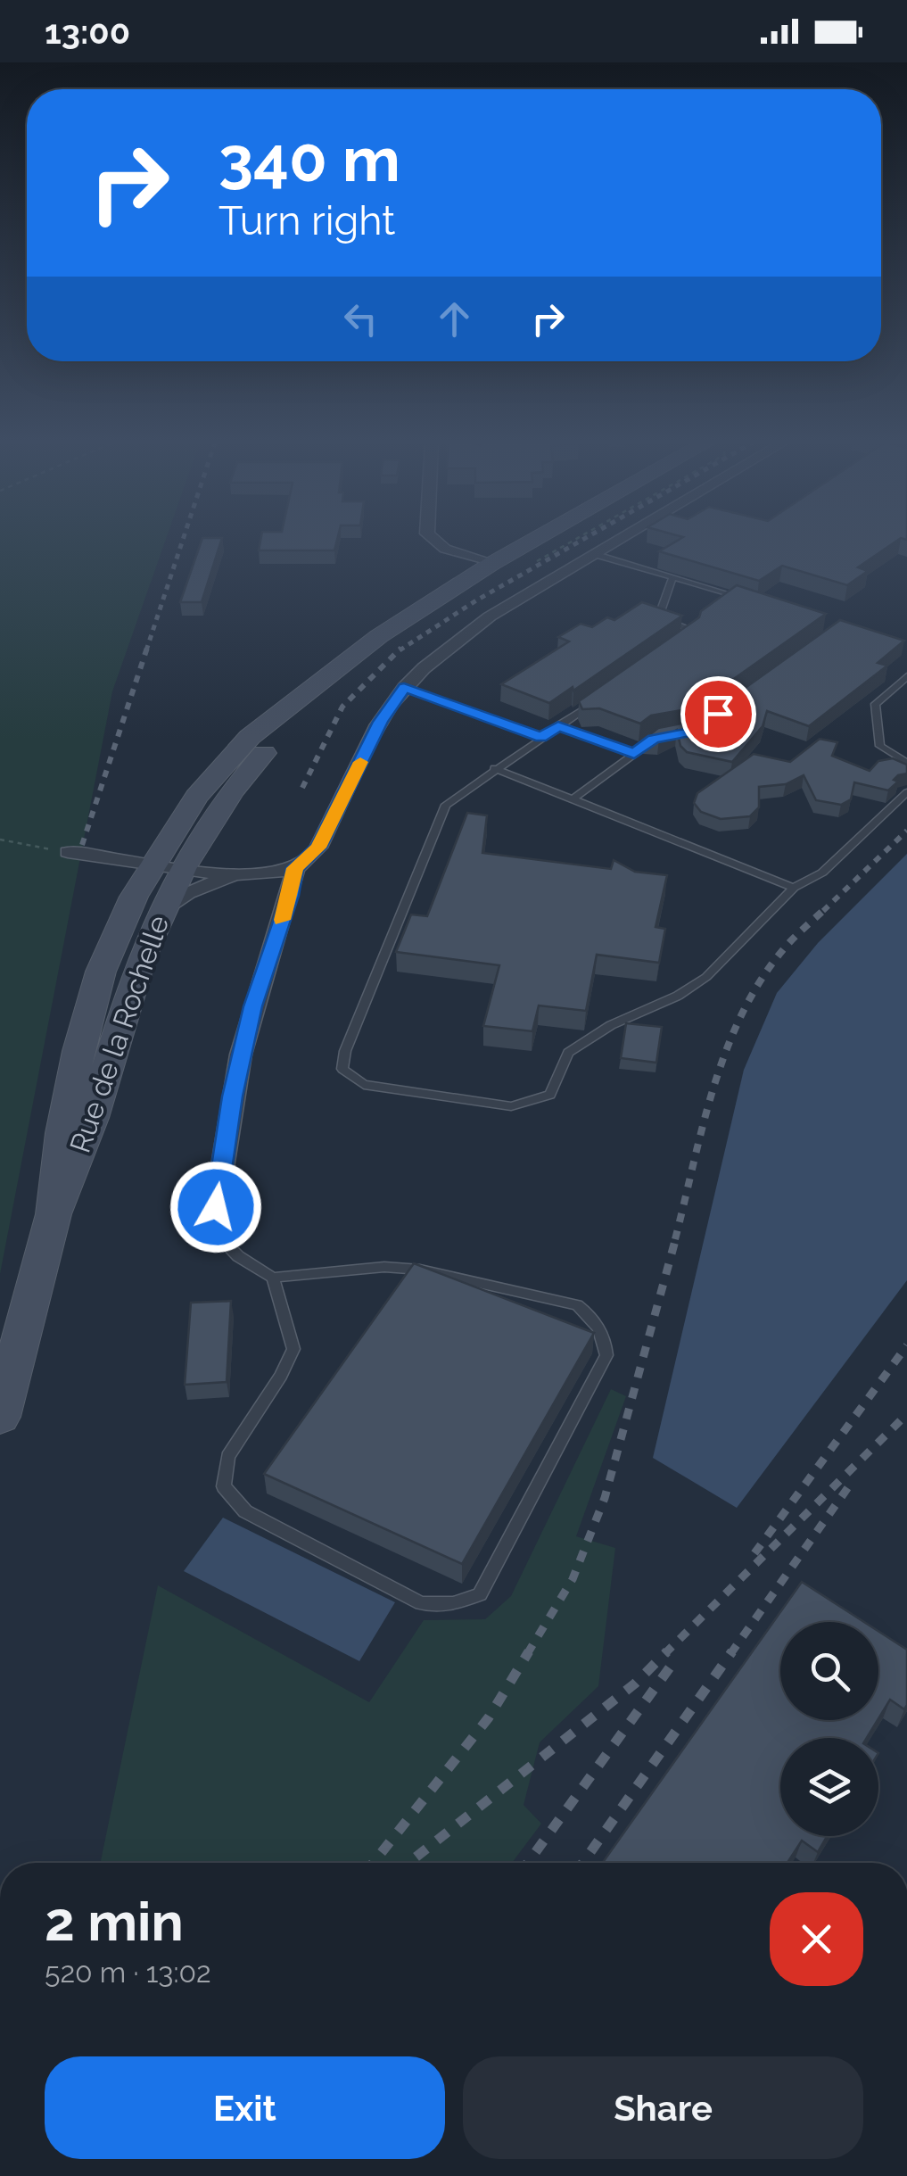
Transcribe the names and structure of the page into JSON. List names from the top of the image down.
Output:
{
  "streets": {
    "main road": ["Rue de la Rochelle"]
  },
  "page": {
    "status": "13:00",
    "turn": ["340 m", "Turn right"],
    "heading": ["2 min", "520 m · 13:02"],
    "buttons": ["Exit", "Share"]
  }
}
